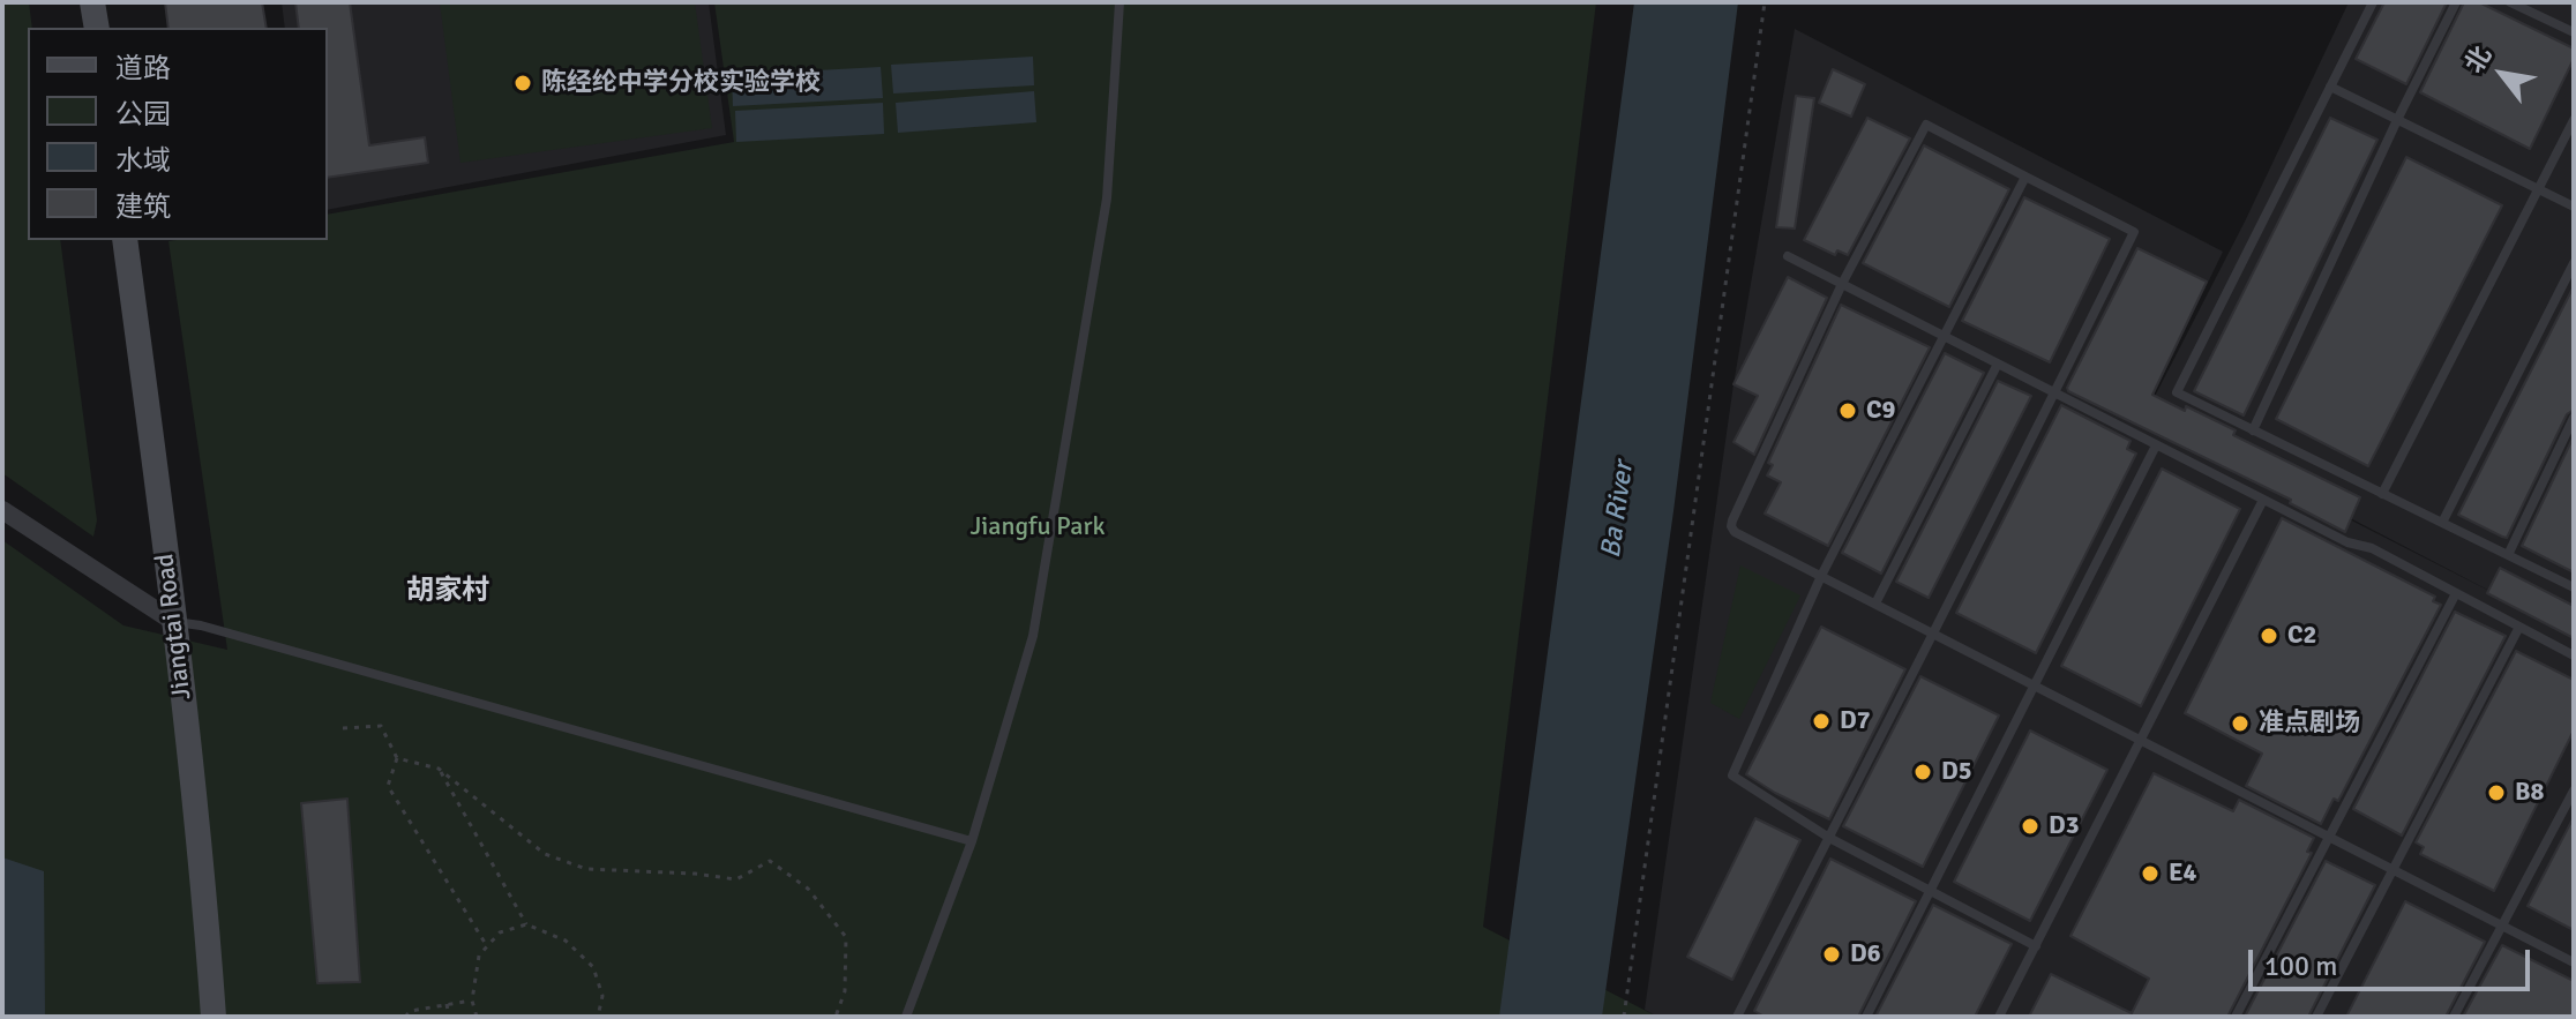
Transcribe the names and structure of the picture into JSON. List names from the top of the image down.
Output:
{
  "streets": {
    "main road": ["Jiangtai Road"]
  },
  "districts": ["胡家村"],
  "water": ["Ba River"],
  "parks": ["Jiangfu Park"],
  "places": [
    "陈经纶中学分校实验学校",
    "C9",
    "C2",
    "D7",
    "准点剧场",
    "D5",
    "B8",
    "D3",
    "E4",
    "D6"
  ],
  "legend": [
    "道路",
    "公园",
    "水域",
    "建筑"
  ],
  "scale_bar": "100 m",
  "north": "top left"
}
